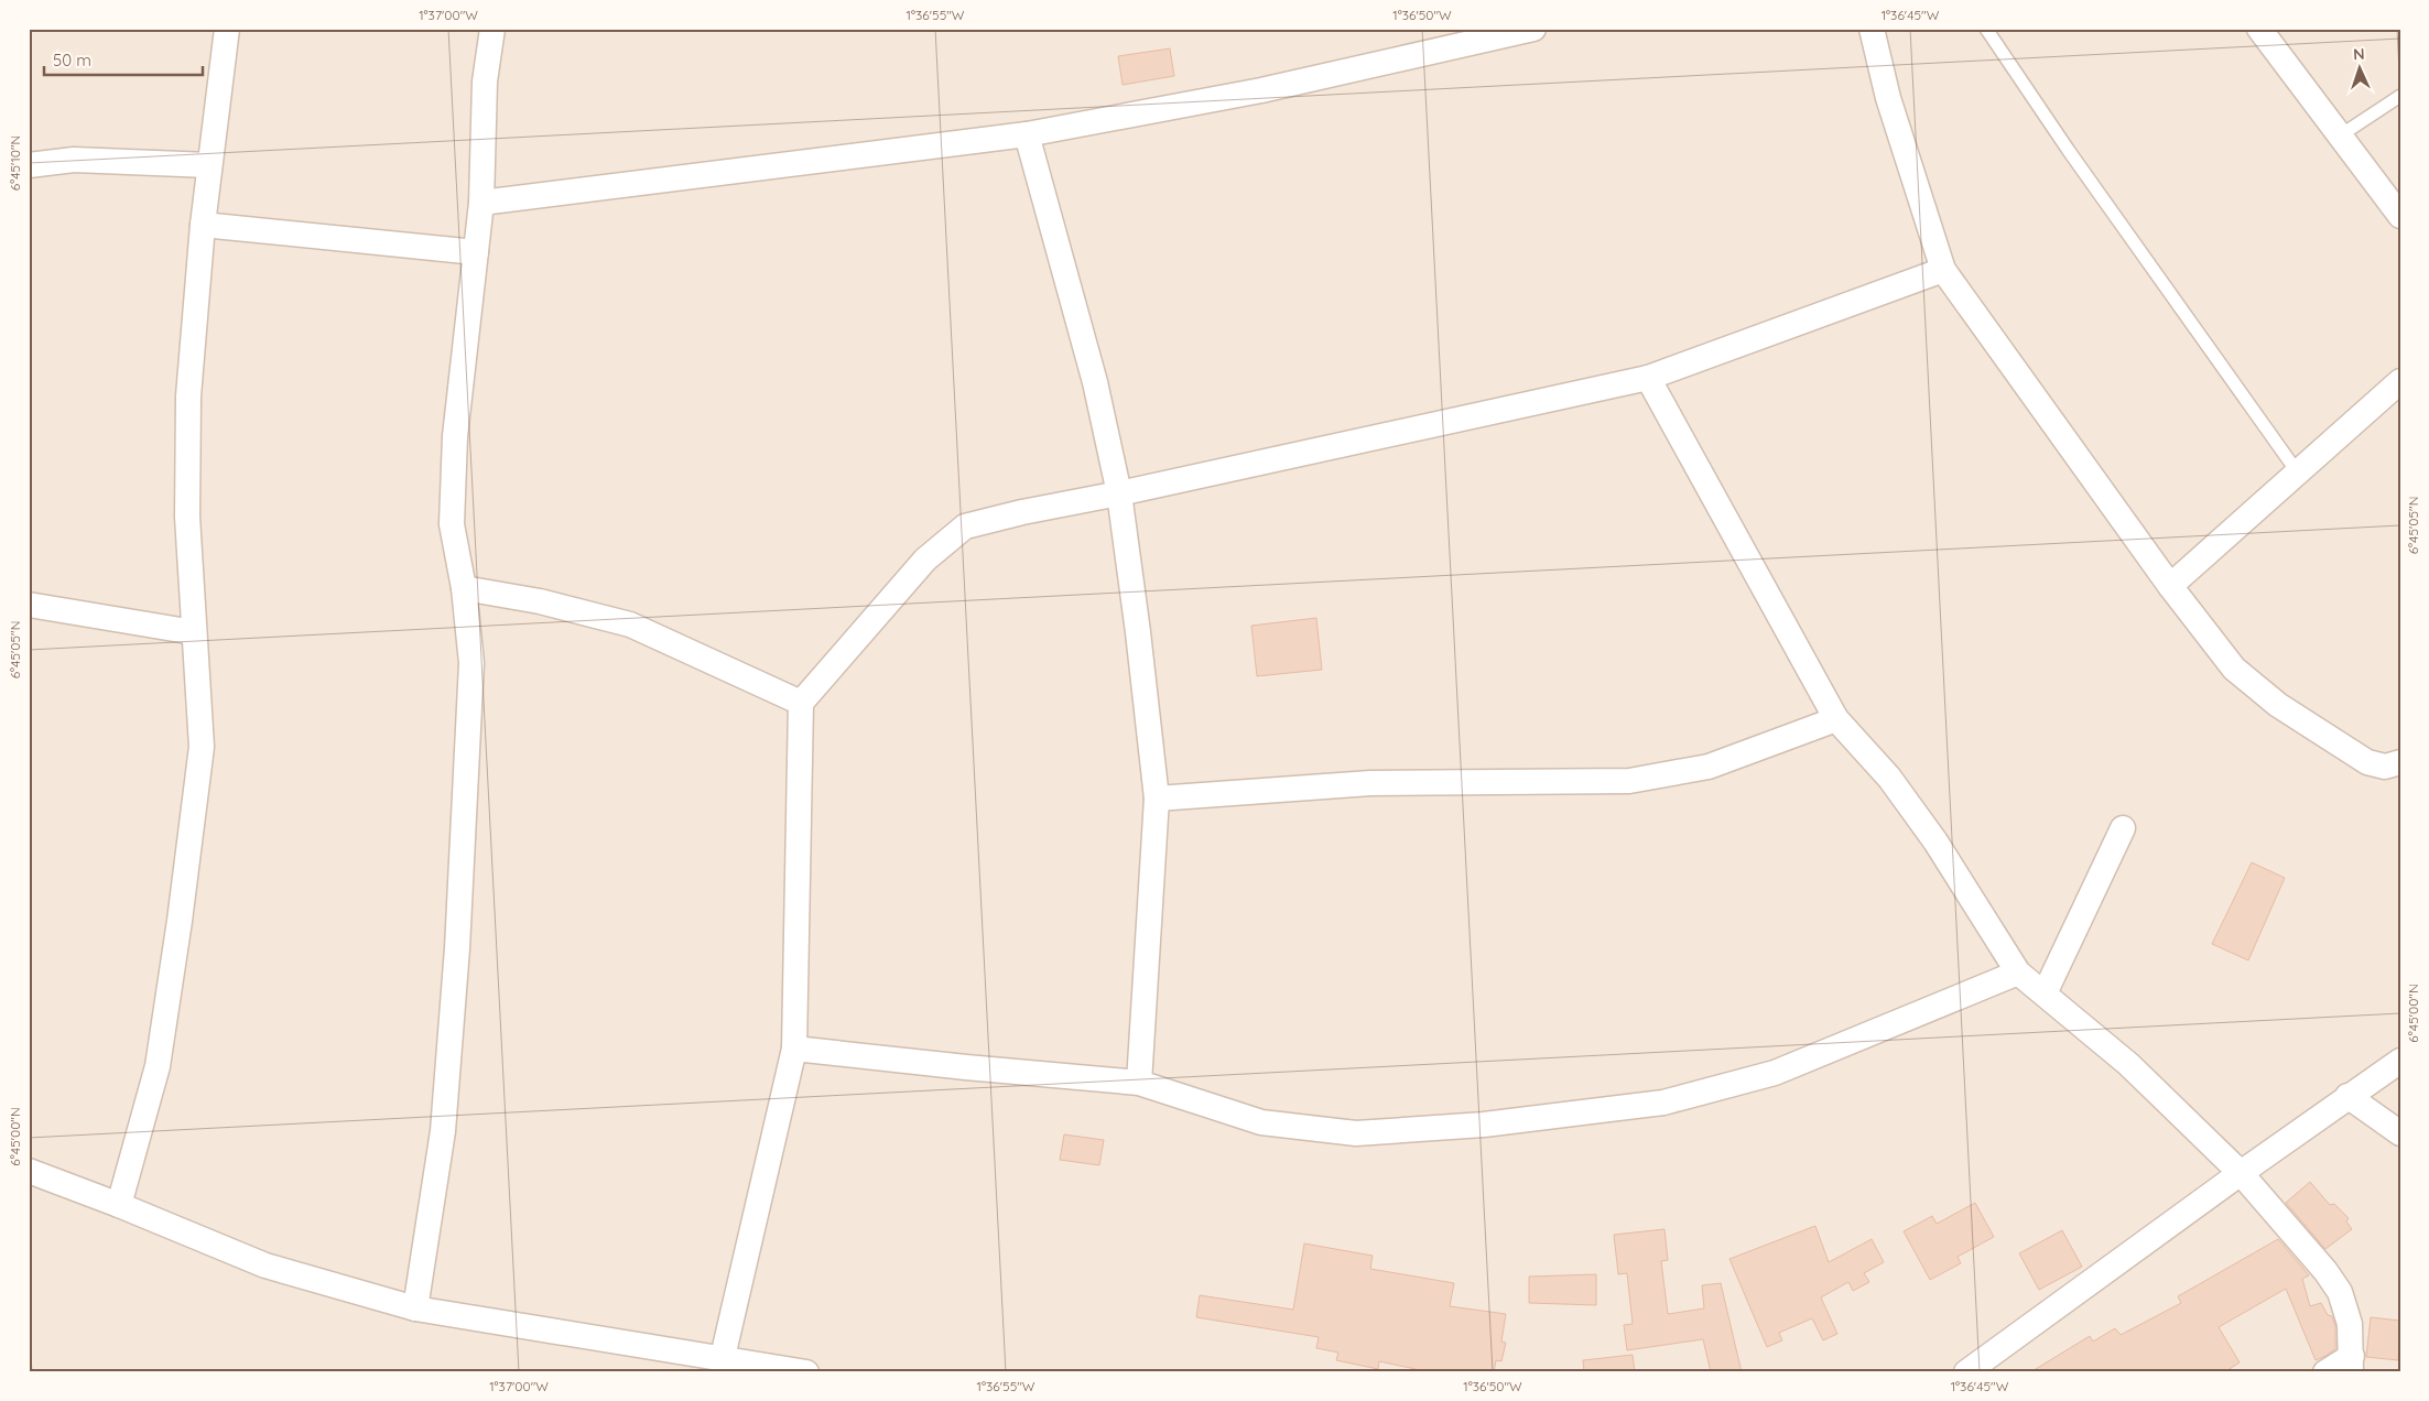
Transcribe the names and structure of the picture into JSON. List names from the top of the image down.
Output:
{
  "scale_bar": "50 m",
  "north": "top",
  "coordinates": [
    "1°37'00\"W",
    "1°36'55\"W",
    "1°36'50\"W",
    "1°36'45\"W",
    "6°45'10\"N",
    "6°45'05\"N",
    "6°45'00\"N"
  ]
}
